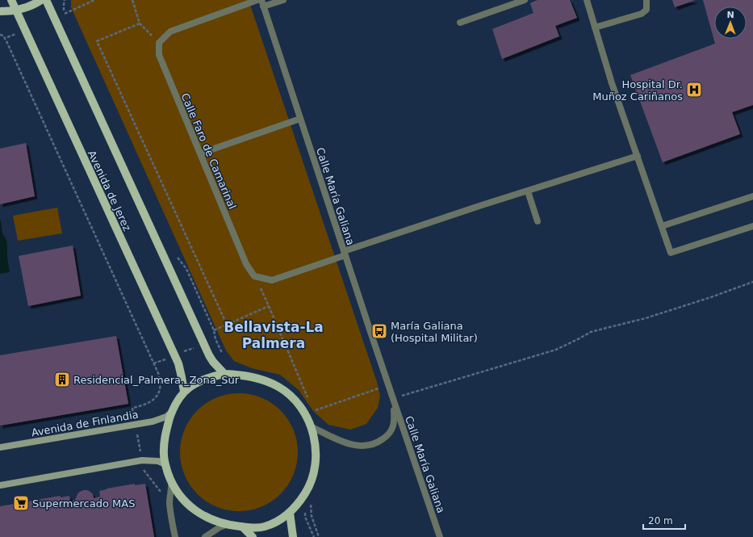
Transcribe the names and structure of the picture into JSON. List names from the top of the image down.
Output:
{
  "streets": {
    "main road": ["Avenida de Jerez", "Avenida de Finlandia"],
    "street": ["Calle Faro de Camarinal", "Calle María Galiana"]
  },
  "districts": ["Bellavista-La Palmera"],
  "places": {
    "hospital": ["Hospital Dr. Muñoz Cariñanos"],
    "bus stop": ["María Galiana (Hospital Militar)"],
    "building": ["Residencial_Palmera._Zona_Sur"],
    "supermarket": ["Supermercado MAS"]
  },
  "scale_bar": "20 m",
  "north": "top"
}
